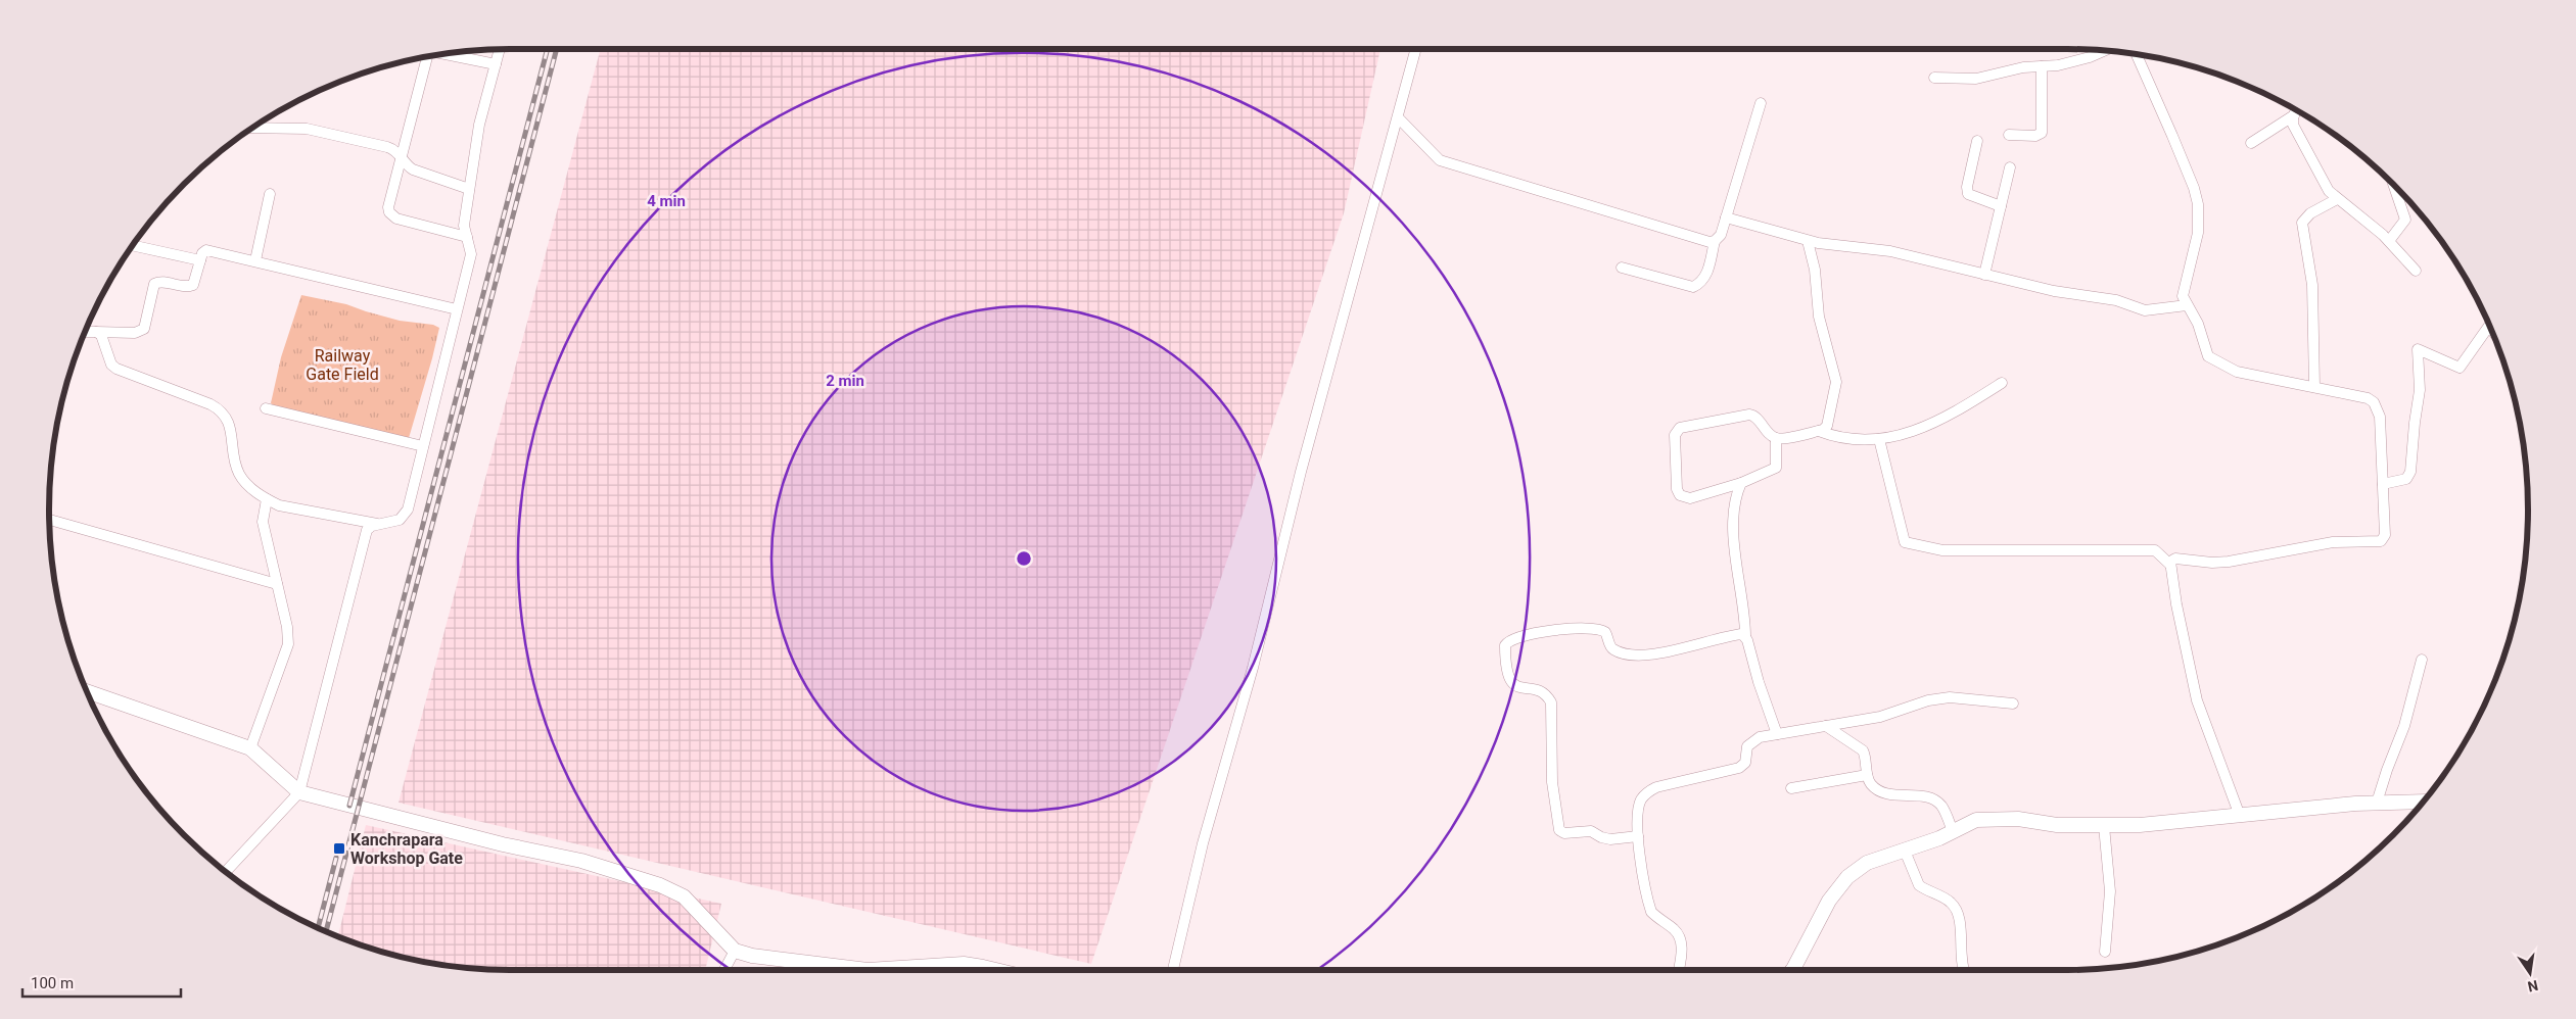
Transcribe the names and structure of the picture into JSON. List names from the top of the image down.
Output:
{
  "parks": ["Railway Gate Field"],
  "places": {
    "transit": ["Kanchrapara Workshop Gate"]
  },
  "scale_bar": "100 m",
  "north": "bottom",
  "rings": ["4 min", "2 min"]
}
